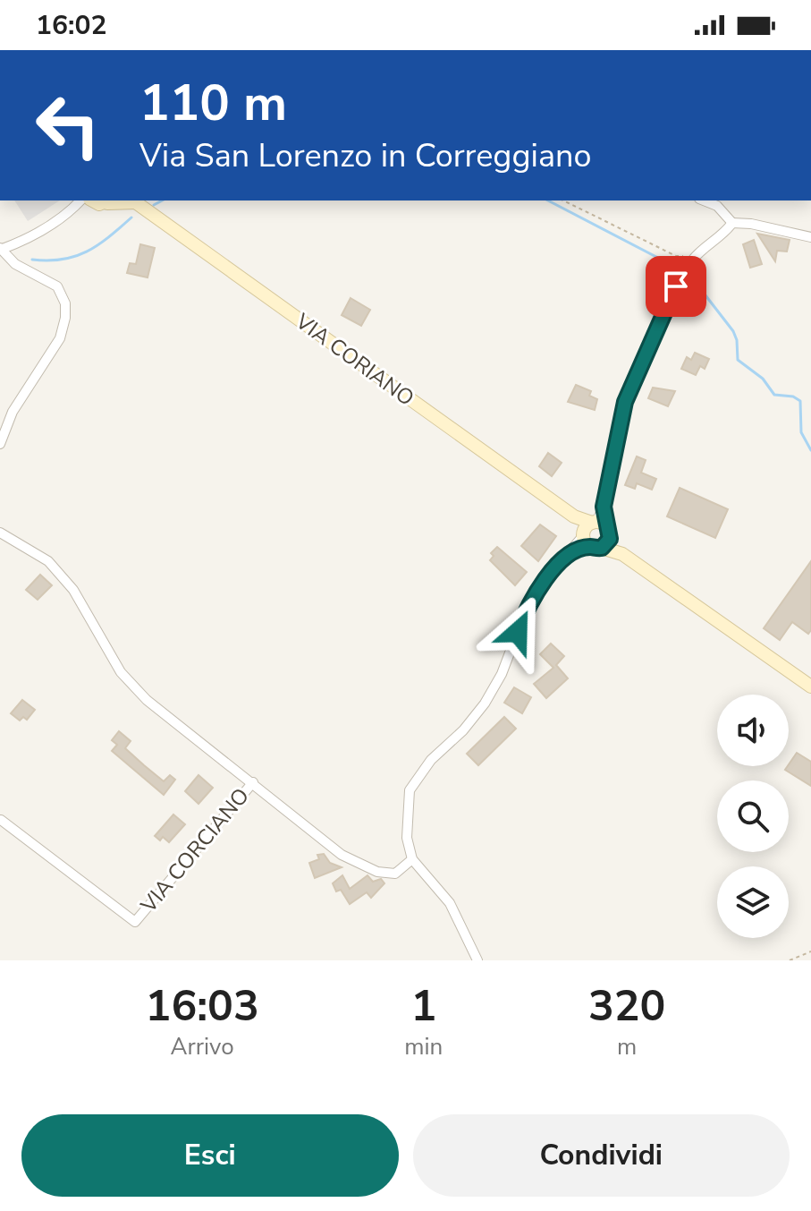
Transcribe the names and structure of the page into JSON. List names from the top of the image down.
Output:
{
  "streets": {
    "main road": ["VIA CORIANO"],
    "street": ["VIA CORCIANO"]
  },
  "page": {
    "status": "16:02",
    "turn": ["110 m", "Via San Lorenzo in Correggiano"],
    "eta": [
      "16:03",
      "Arrivo",
      "1",
      "min",
      "320",
      "m"
    ],
    "buttons": ["Esci", "Condividi"]
  }
}
